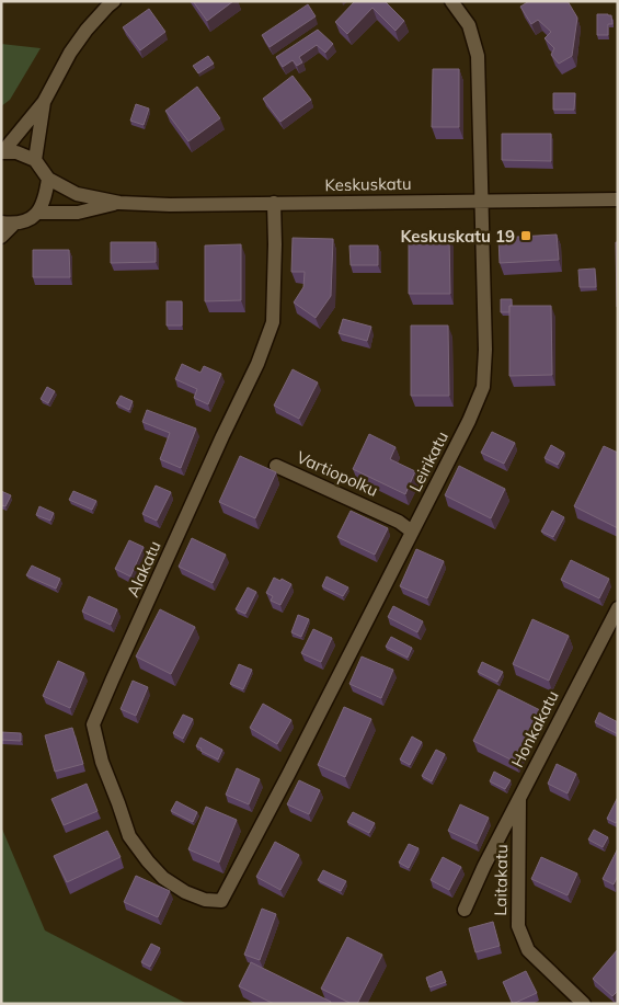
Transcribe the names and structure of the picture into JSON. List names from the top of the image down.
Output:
{
  "streets": {
    "street": [
      "Keskuskatu",
      "Leirikatu",
      "Vartiopolku",
      "Alakatu",
      "Honkakatu",
      "Laitakatu"
    ]
  },
  "crossings": [
    ["Keskuskatu", "Leirikatu"],
    ["Keskuskatu", "Alakatu"],
    ["Leirikatu", "Vartiopolku"],
    ["Leirikatu", "Alakatu"],
    ["Honkakatu", "Laitakatu"]
  ],
  "places": {
    "transit": ["Keskuskatu 19"]
  }
}
